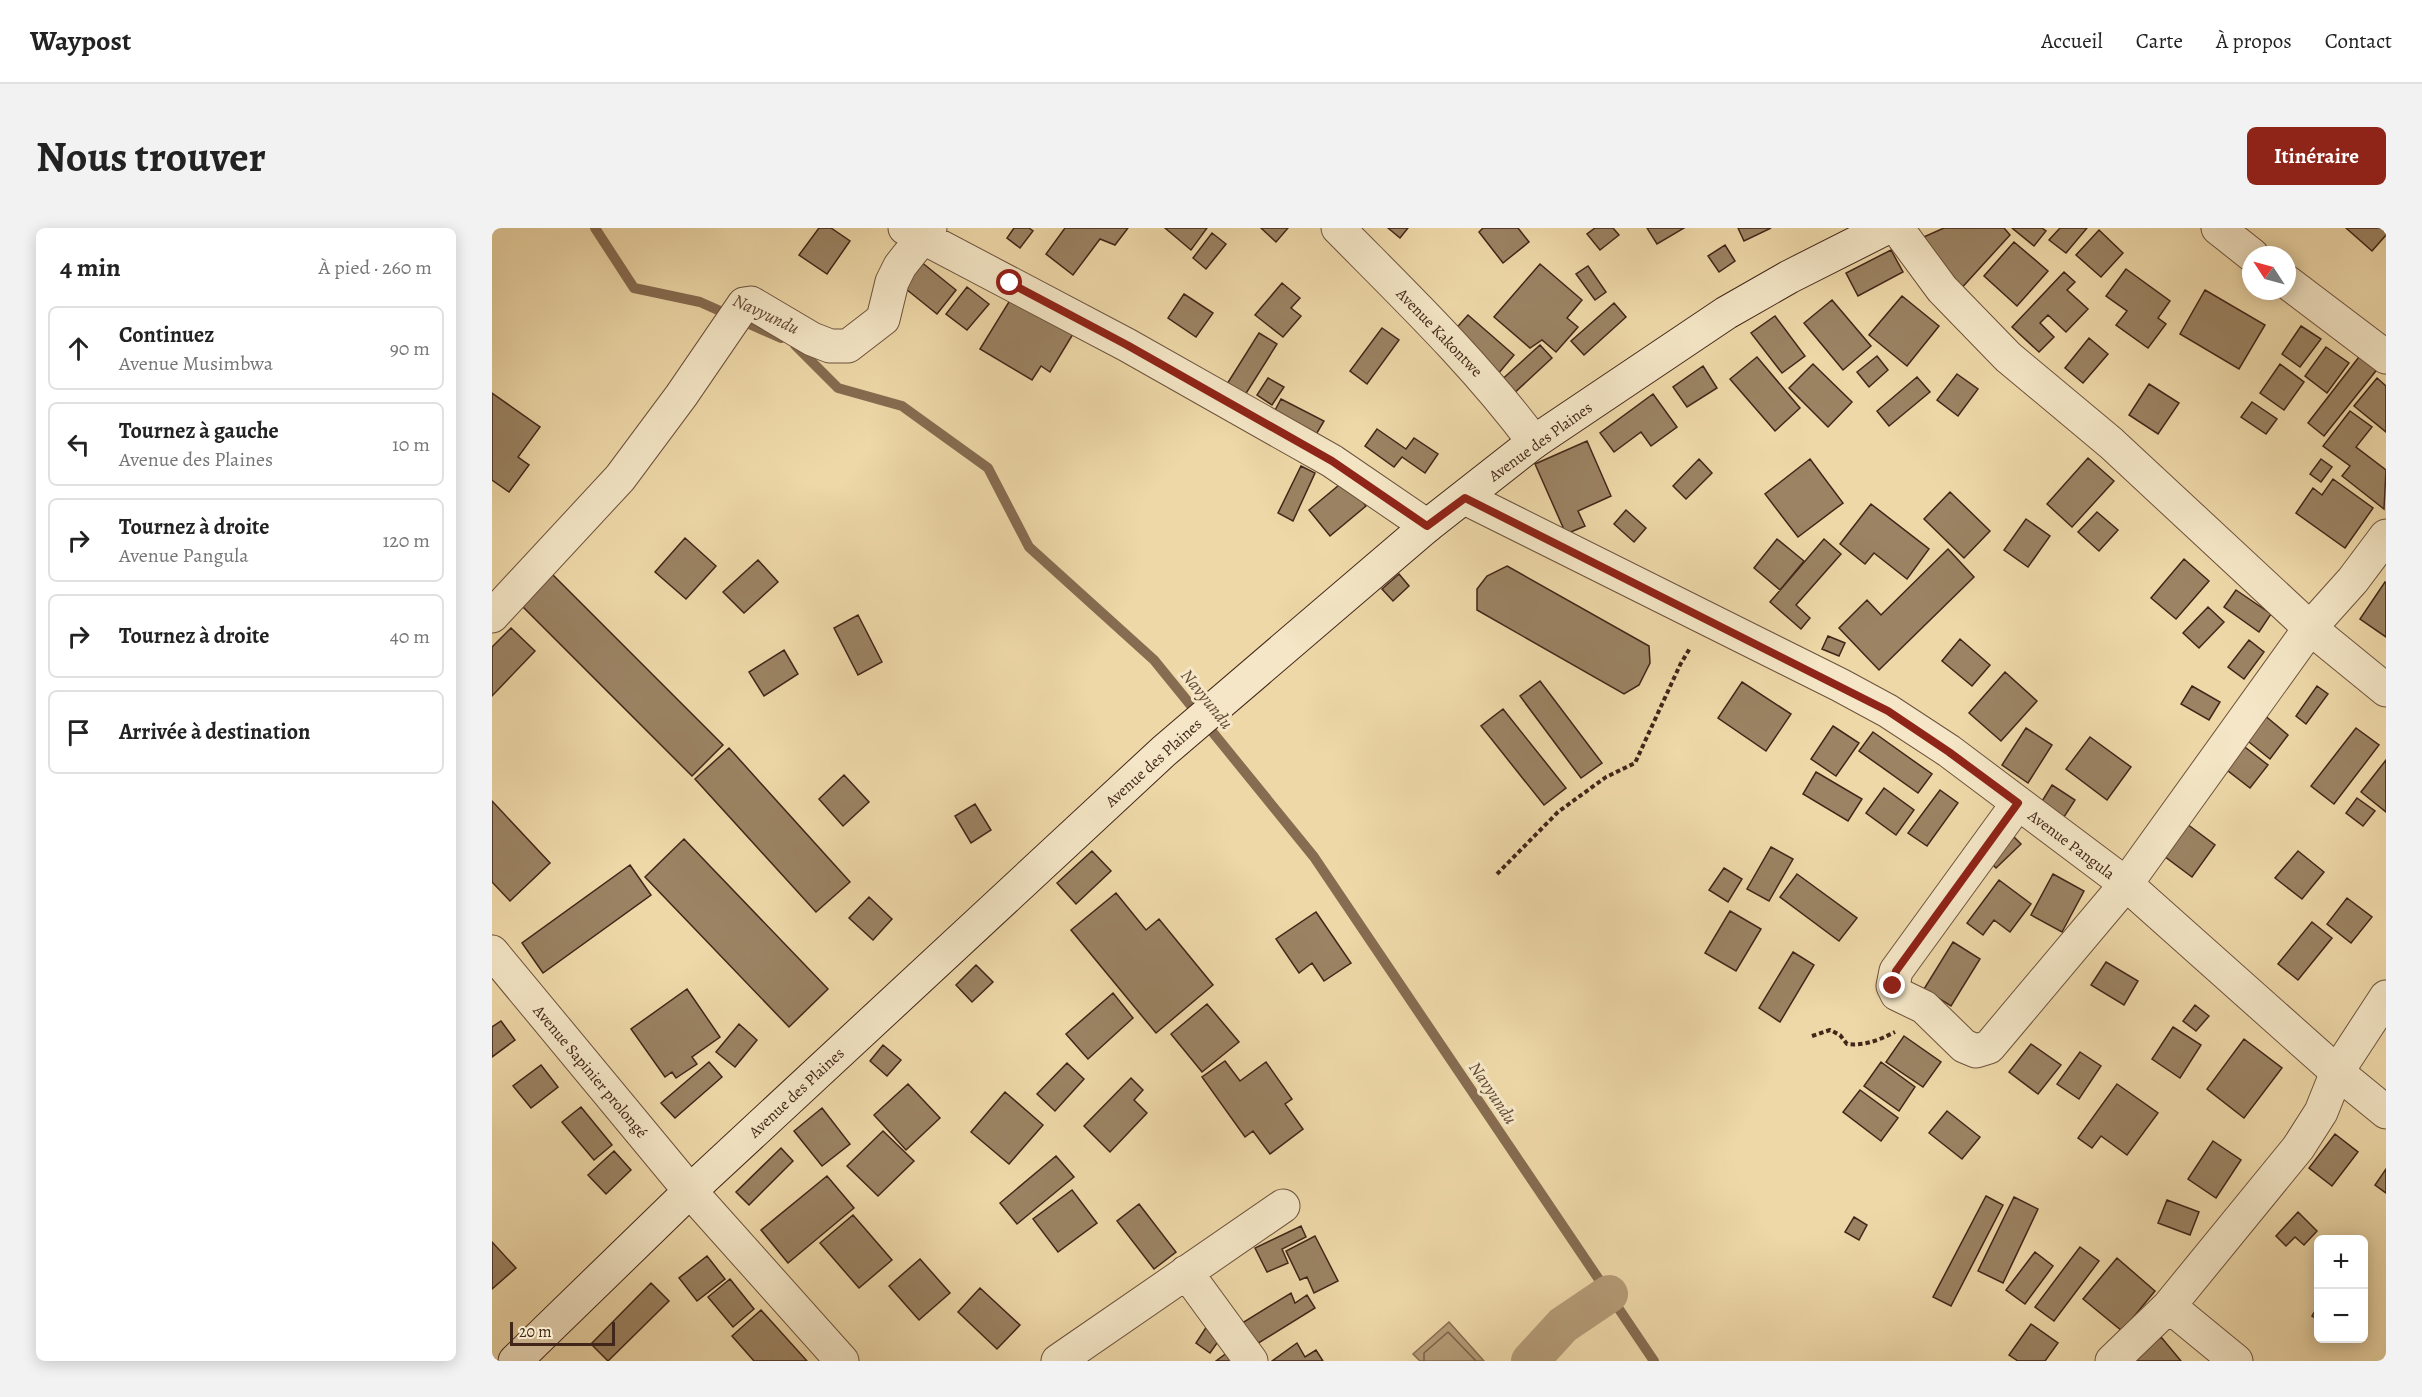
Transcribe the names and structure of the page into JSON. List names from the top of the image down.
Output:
{
  "streets": {
    "street": [
      "Avenue Kakontwe",
      "Avenue des Plaines",
      "Avenue Pangula",
      "Avenue Sapinier prolongé"
    ]
  },
  "crossings": [
    ["Avenue Kakontwe", "Avenue des Plaines"],
    ["Avenue des Plaines", "Avenue Pangula"],
    ["Avenue des Plaines", "Avenue Sapinier prolongé"]
  ],
  "water": ["Navyundu"],
  "scale_bar": "20 m",
  "north": "top left",
  "page": {
    "header": "Waypost",
    "nav": [
      "Accueil",
      "Carte",
      "À propos",
      "Contact"
    ],
    "buttons": "Itinéraire",
    "title": "Nous trouver",
    "heading": ["4 min", "À pied · 260 m"],
    "list": [
      ["Continuez", "Avenue Musimbwa", "90 m"],
      ["Tournez à gauche", "Avenue des Plaines", "10 m"],
      ["Tournez à droite", "Avenue Pangula", "120 m"],
      ["Tournez à droite", "40 m"],
      "Arrivée à destination"
    ],
    "map_buttons": ["+", "−"],
    "scale": "20 m"
  }
}
